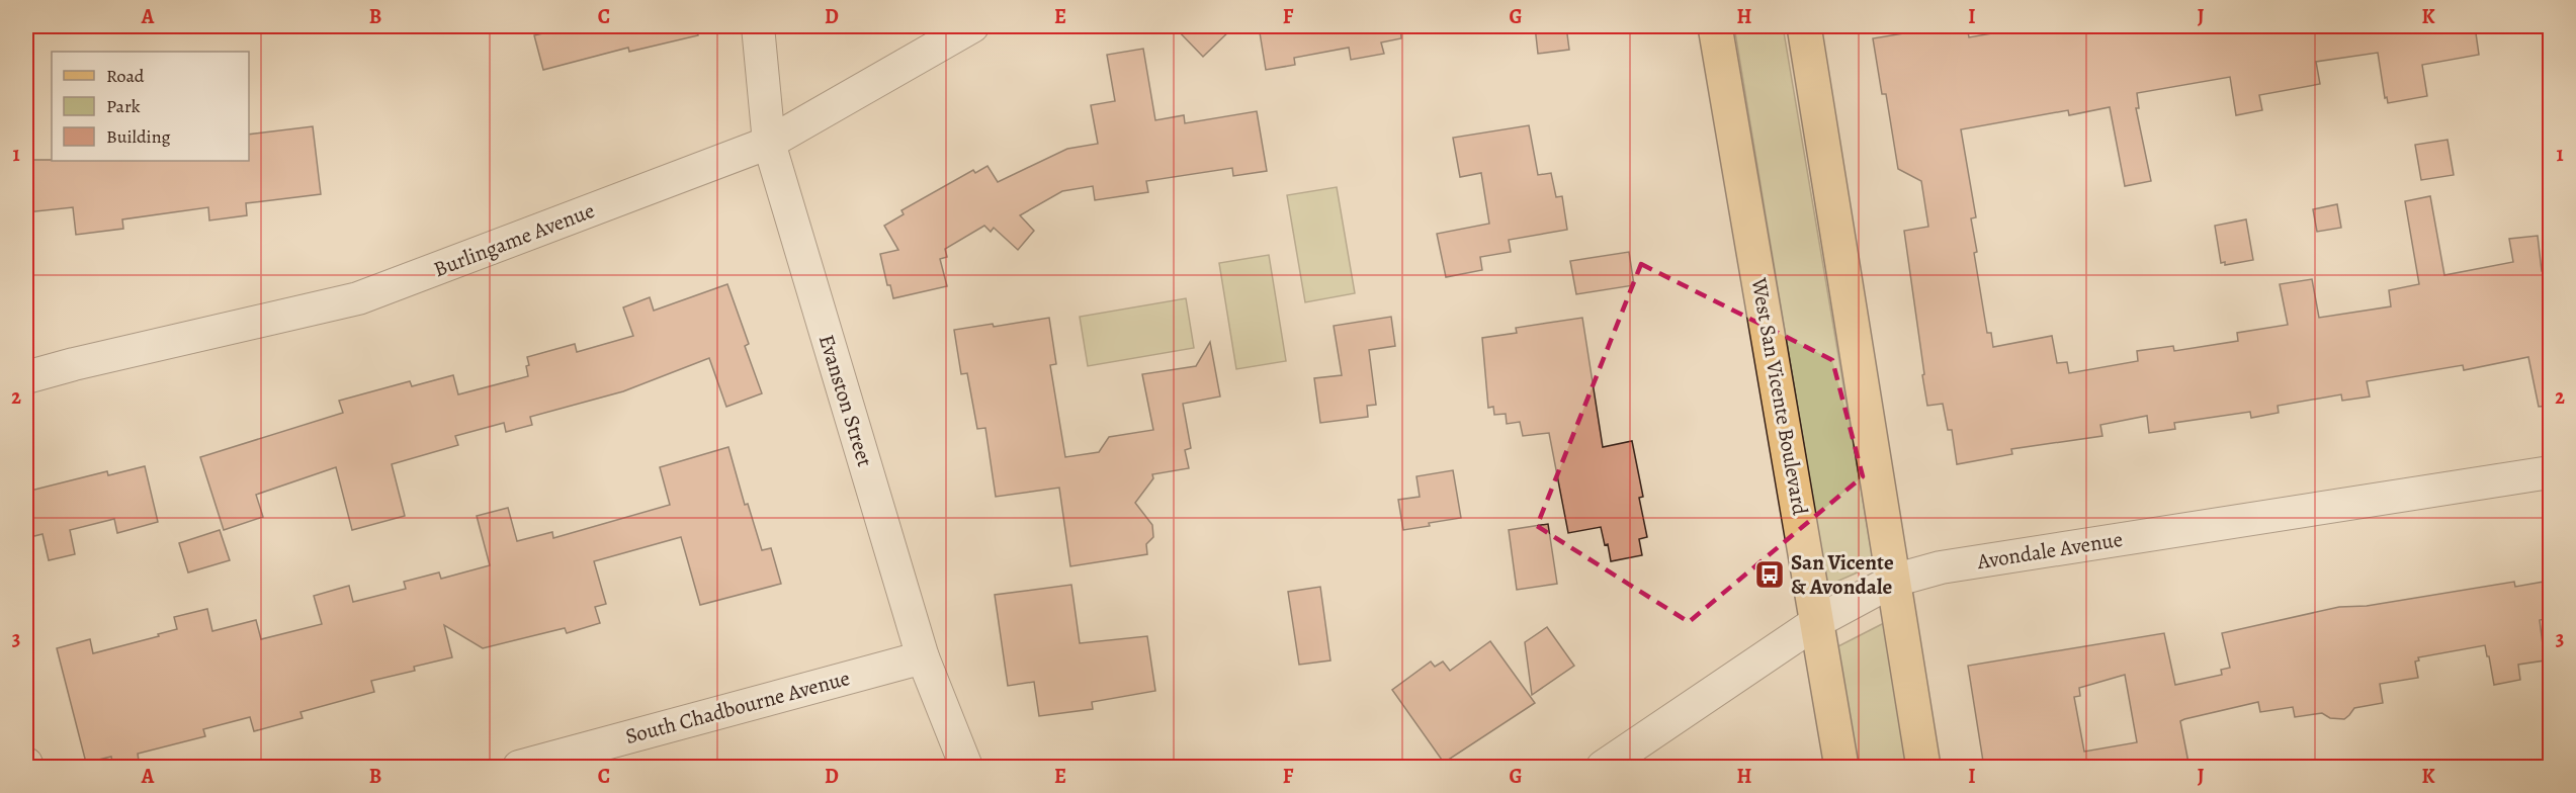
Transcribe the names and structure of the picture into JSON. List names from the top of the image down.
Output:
{
  "streets": {
    "main road": ["West San Vicente Boulevard"],
    "street": [
      "Burlingame Avenue",
      "Evanston Street",
      "Avondale Avenue",
      "South Chadbourne Avenue"
    ]
  },
  "crossings": [
    ["Burlingame Avenue", "Evanston Street"],
    ["West San Vicente Boulevard", "Avondale Avenue"],
    ["Evanston Street", "South Chadbourne Avenue"]
  ],
  "places": {
    "bus stop": ["San Vicente & Avondale"]
  },
  "legend": ["Road", "Park", "Building"],
  "grid": {
    "columns": [
      "A",
      "B",
      "C",
      "D",
      "E",
      "F",
      "G",
      "H",
      "I",
      "J",
      "K"
    ],
    "rows": ["1", "2", "3"]
  }
}
